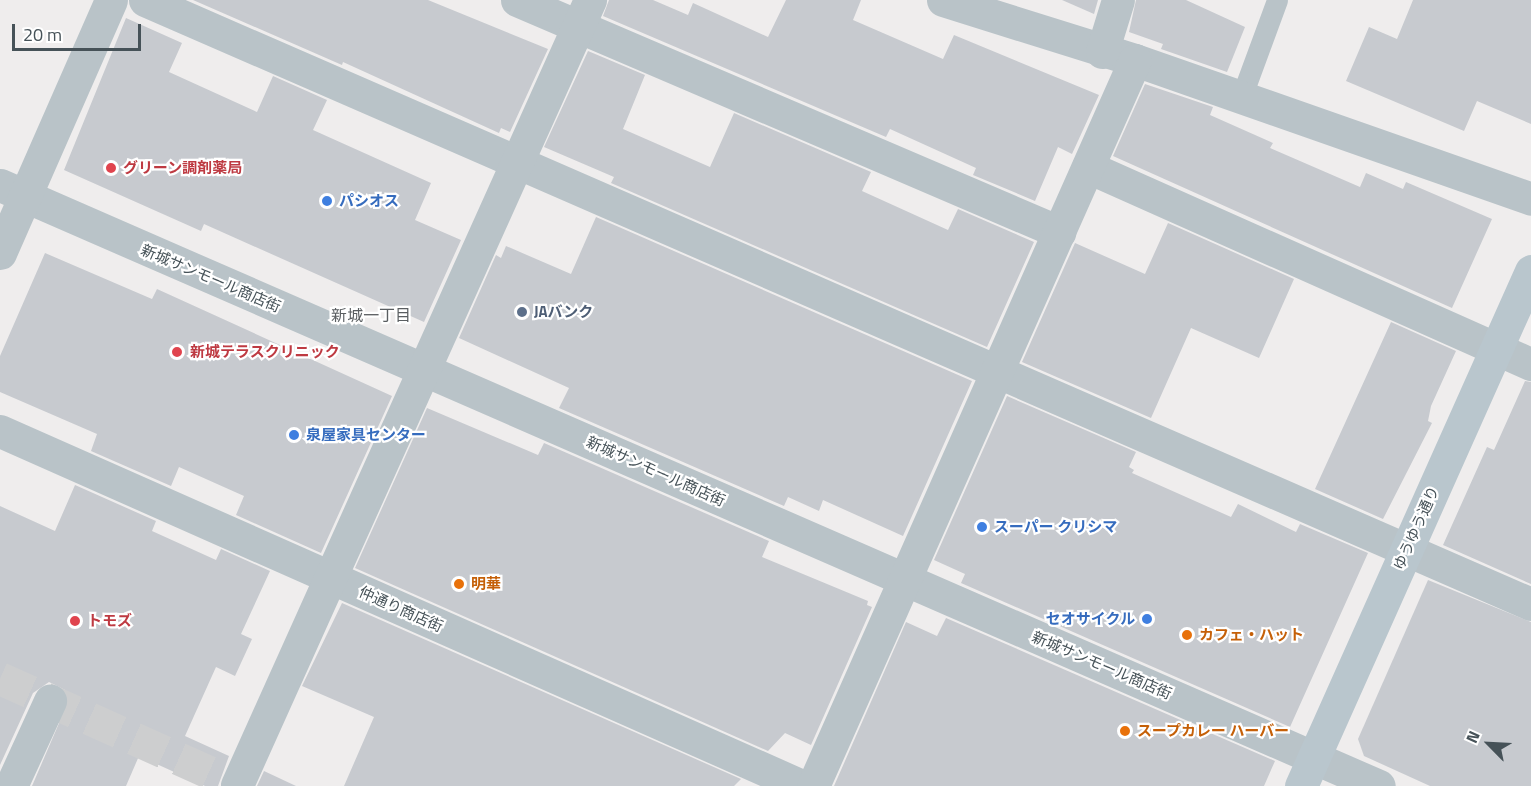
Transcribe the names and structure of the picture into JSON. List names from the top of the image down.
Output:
{
  "streets": {
    "street": ["新城サンモール商店街", "ゆうゆう通り", "仲通り商店街"]
  },
  "crossings": [
    ["新城サンモール商店街", "ゆうゆう通り"]
  ],
  "districts": ["新城一丁目"],
  "places": [
    "グリーン調剤薬局",
    "パシオス",
    "JAバンク",
    "新城テラスクリニック",
    "泉屋家具センター",
    "スーパー クリシマ",
    "明華",
    "セオサイクル",
    "トモズ",
    "カフェ・ハット",
    "スープカレー ハーバー"
  ],
  "scale_bar": "20 m",
  "north": "top left"
}
